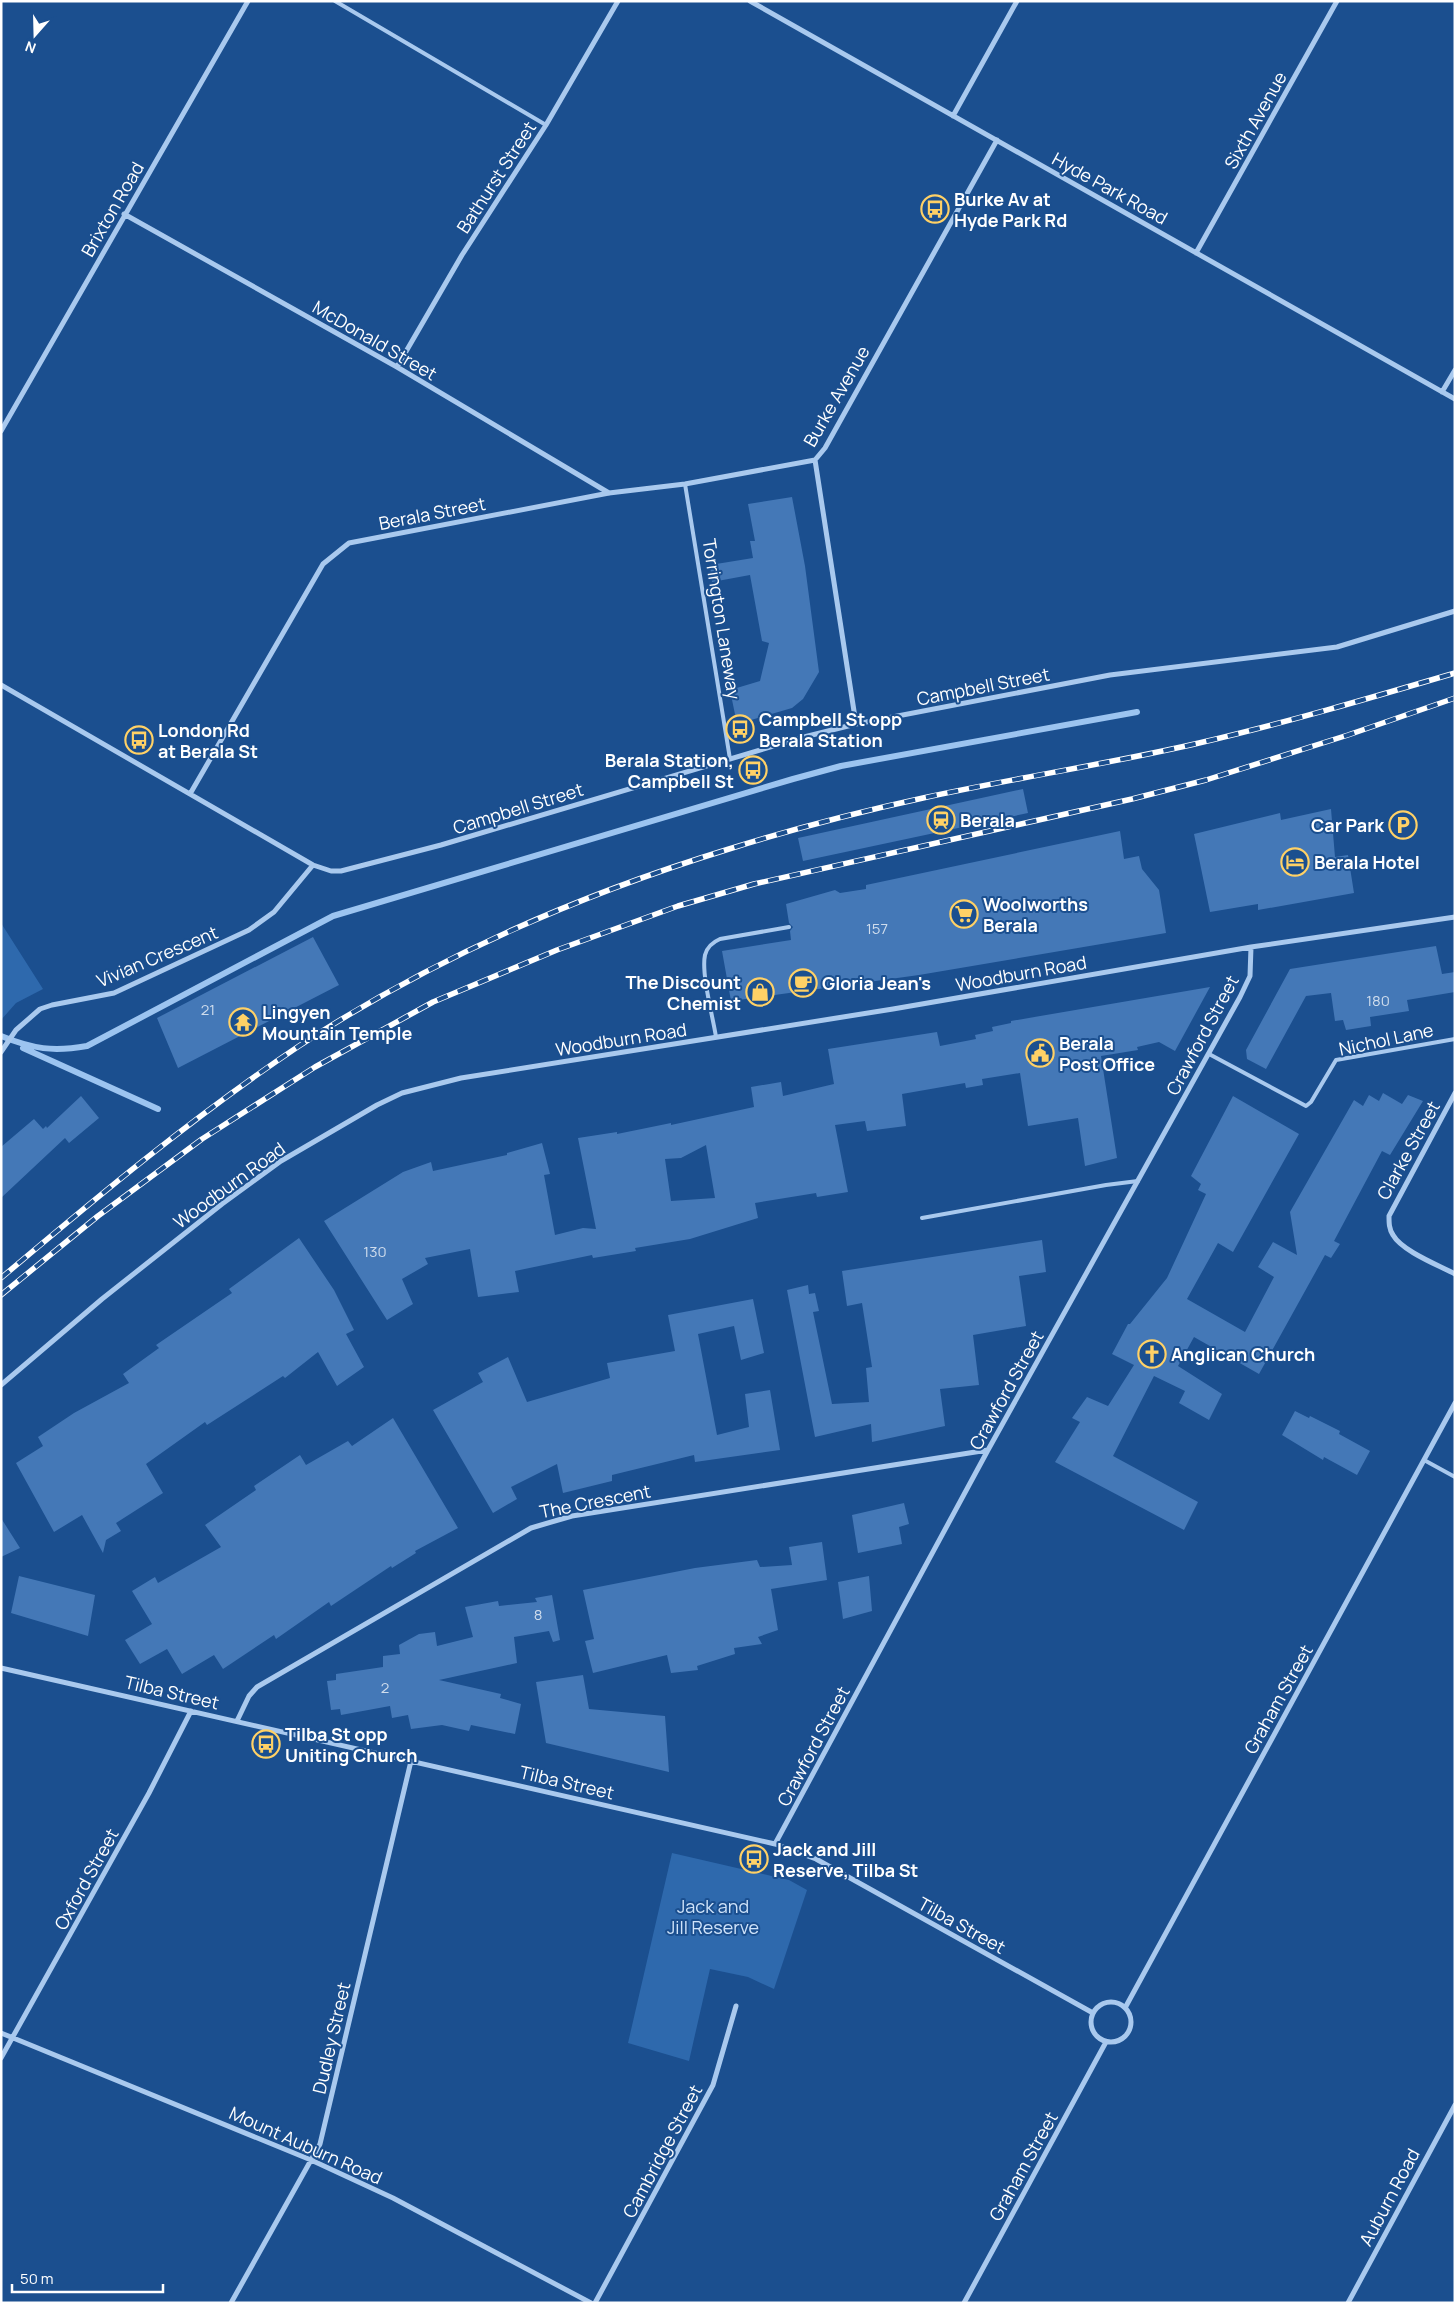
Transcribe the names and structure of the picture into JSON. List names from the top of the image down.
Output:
{
  "streets": {
    "street": [
      "Sixth Avenue",
      "Bathurst Street",
      "Hyde Park Road",
      "Brixton Road",
      "McDonald Street",
      "Burke Avenue",
      "Berala Street",
      "Campbell Street",
      "Vivian Crescent",
      "Woodburn Road",
      "Crawford Street",
      "Clarke Street",
      "The Crescent",
      "Tilba Street",
      "Graham Street",
      "Oxford Street",
      "Dudley Street",
      "Mount Auburn Road",
      "Cambridge Street",
      "Auburn Road"
    ],
    "lane": ["Torrington Laneway", "Nichol Lane"]
  },
  "crossings": [
    ["Sixth Avenue", "Hyde Park Road"],
    ["Bathurst Street", "McDonald Street"],
    ["Hyde Park Road", "Burke Avenue"],
    ["Brixton Road", "McDonald Street"],
    ["McDonald Street", "Berala Street"],
    ["Burke Avenue", "Berala Street"],
    ["Burke Avenue", "Campbell Street"],
    ["Berala Street", "Torrington Laneway"],
    ["Berala Street", "Campbell Street"],
    ["Torrington Laneway", "Campbell Street"],
    ["Campbell Street", "Vivian Crescent"],
    ["Woodburn Road", "Crawford Street"],
    ["Crawford Street", "Nichol Lane"],
    ["Crawford Street", "The Crescent"],
    ["Crawford Street", "Tilba Street"],
    ["The Crescent", "Tilba Street"],
    ["Tilba Street", "Graham Street"],
    ["Tilba Street", "Oxford Street"],
    ["Tilba Street", "Dudley Street"],
    ["Oxford Street", "Mount Auburn Road"],
    ["Dudley Street", "Mount Auburn Road"]
  ],
  "parks": ["Jack and Jill Reserve"],
  "places": {
    "bus stop": [
      "Burke Av at Hyde Park Rd",
      "Campbell St opp Berala Station",
      "London Rd at Berala St",
      "Berala Station, Campbell St",
      "Tilba St opp Uniting Church",
      "Jack and Jill Reserve, Tilba St"
    ],
    "station": ["Berala"],
    "parking": ["Car Park"],
    "hotel": ["Berala Hotel"],
    "supermarket": ["Woolworths Berala"],
    "cafe": ["Gloria Jean's"],
    "shop": ["The Discount Chemist"],
    "temple": ["Lingyen Mountain Temple"],
    "public building": ["Berala Post Office"],
    "church": ["Anglican Church"]
  },
  "house_numbers": [
    "157",
    "180",
    "21",
    "130",
    "8",
    "2"
  ],
  "scale_bar": "50 m",
  "north": "bottom"
}
